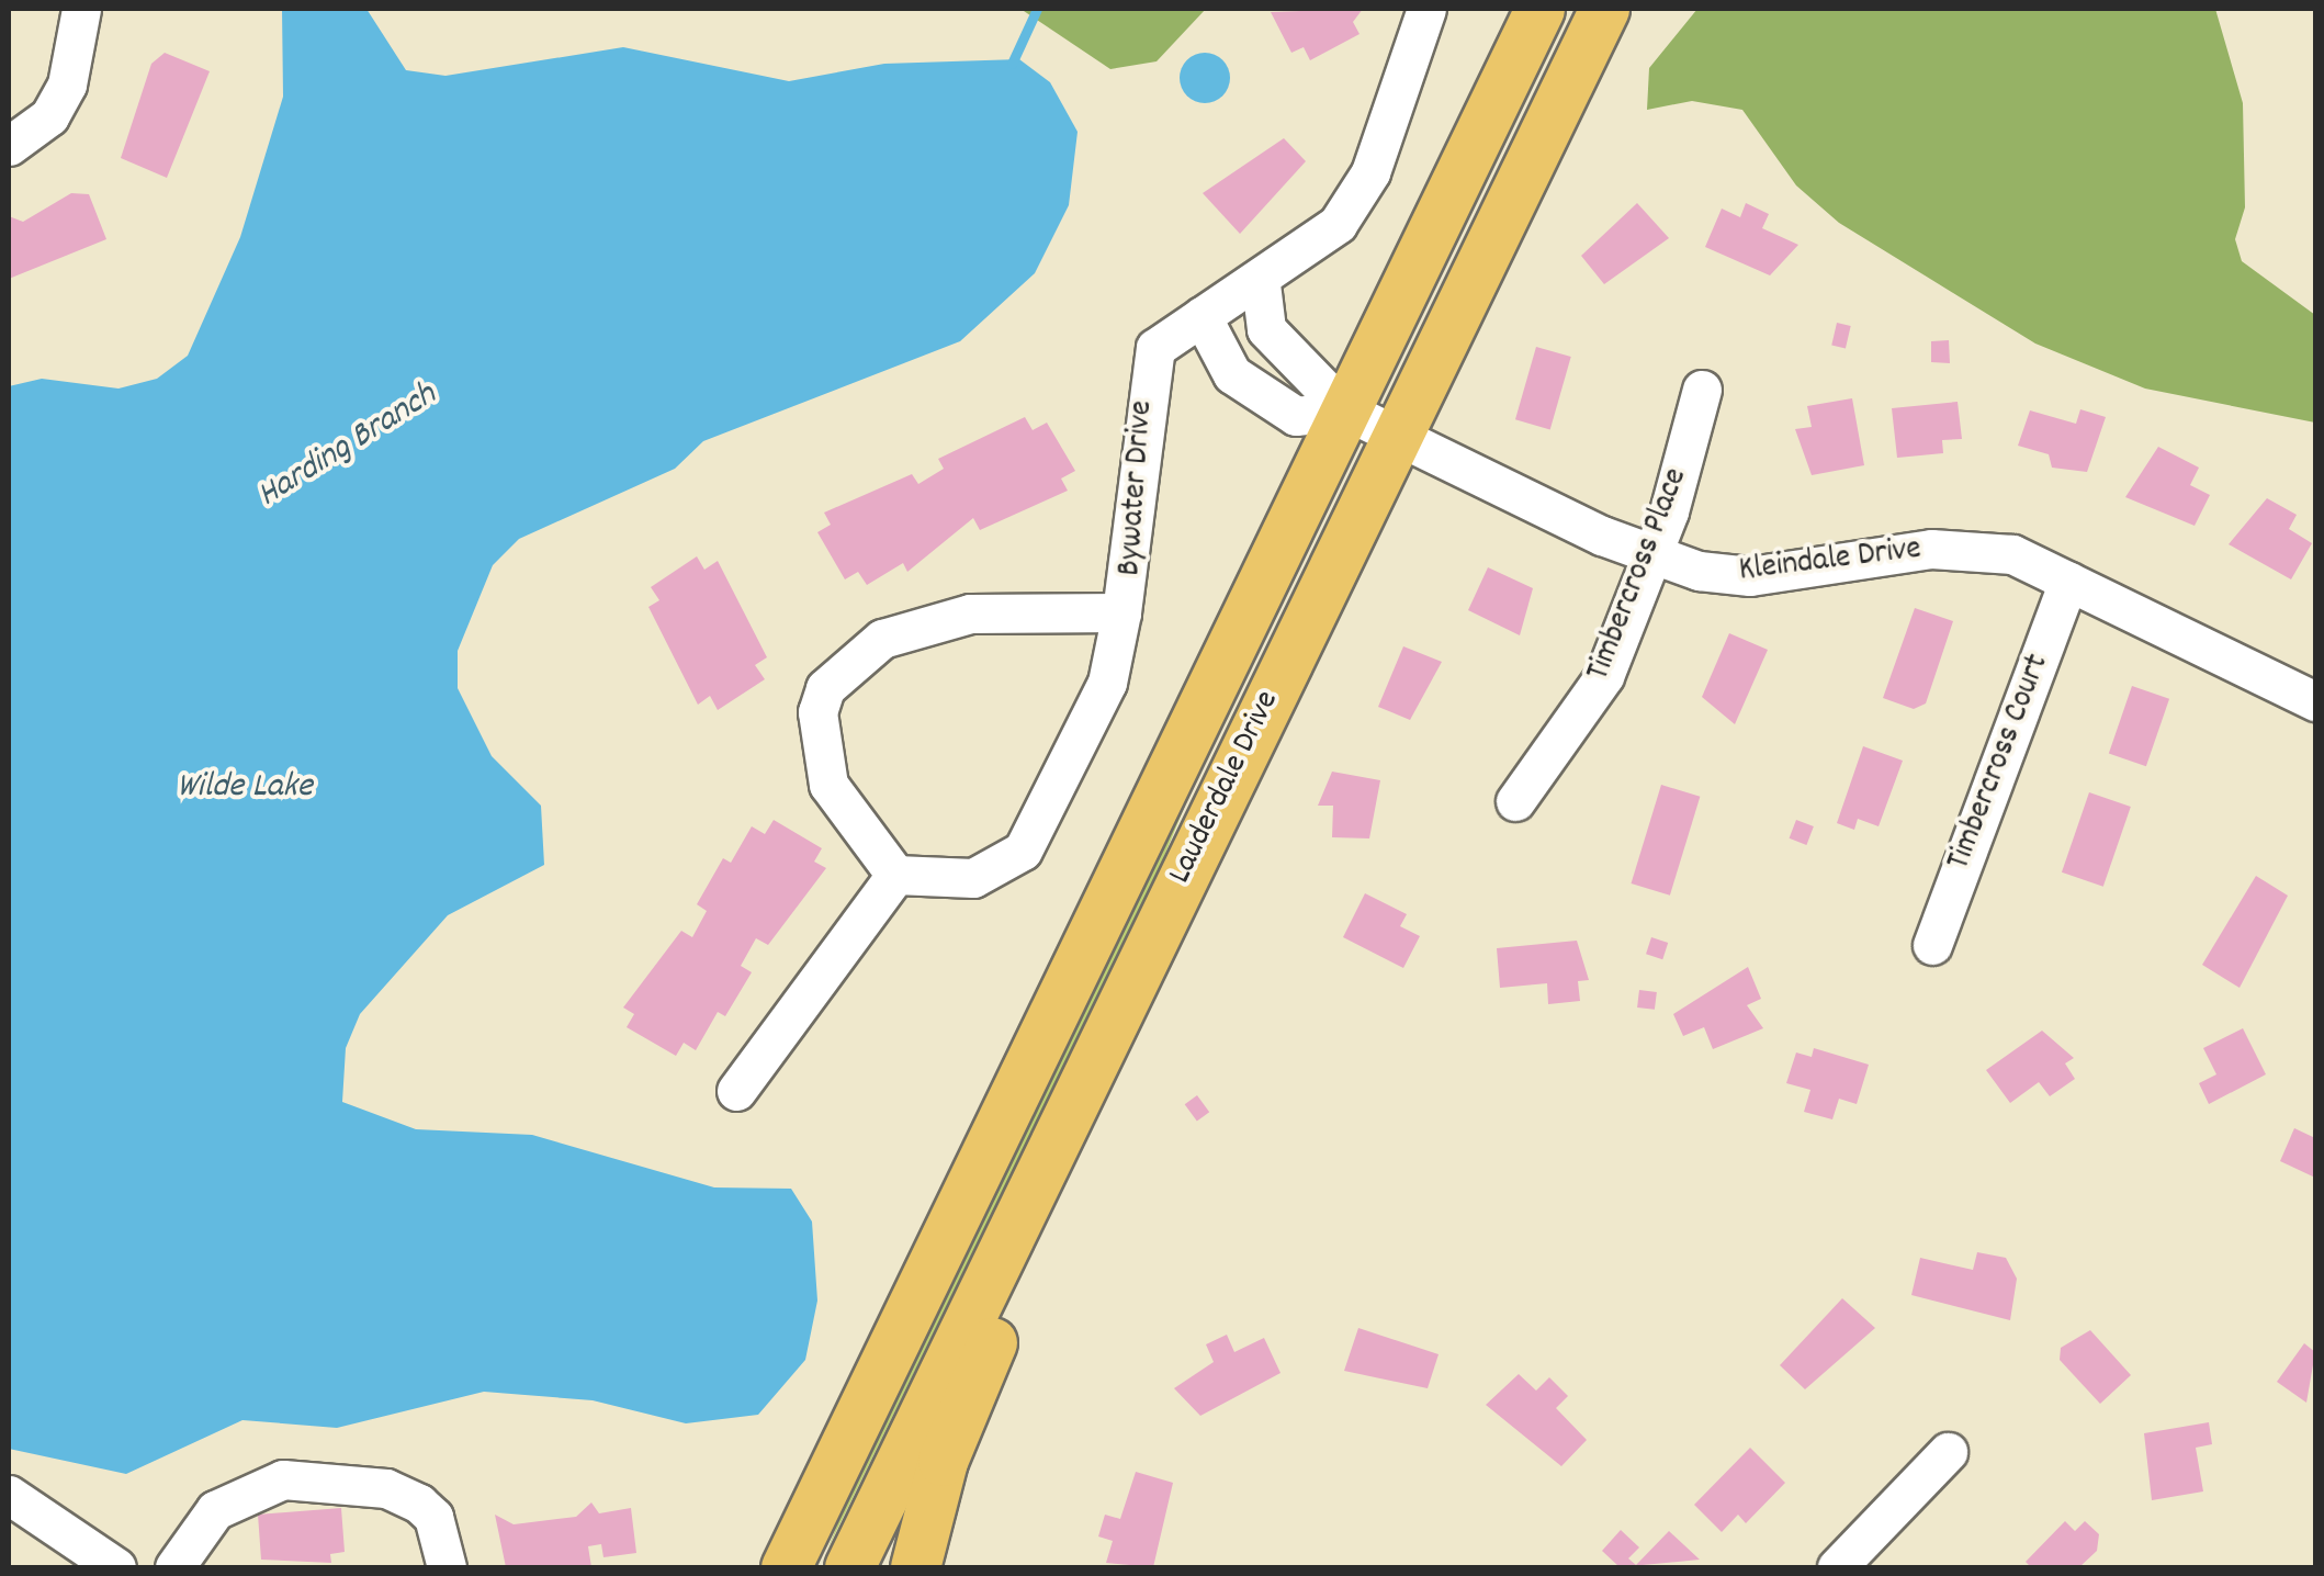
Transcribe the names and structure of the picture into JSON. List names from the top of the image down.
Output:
{
  "streets": {
    "main road": ["Lauderdale Drive"],
    "street": [
      "Bywater Drive",
      "Kleindale Drive",
      "Timbercross Place",
      "Timbercross Court"
    ]
  },
  "crossings": [
    ["Bywater Drive", "Kleindale Drive"],
    ["Kleindale Drive", "Timbercross Place"],
    ["Kleindale Drive", "Timbercross Court"],
    ["Kleindale Drive", "Lauderdale Drive"]
  ],
  "water": ["Harding Branch", "Wilde Lake"]
}
